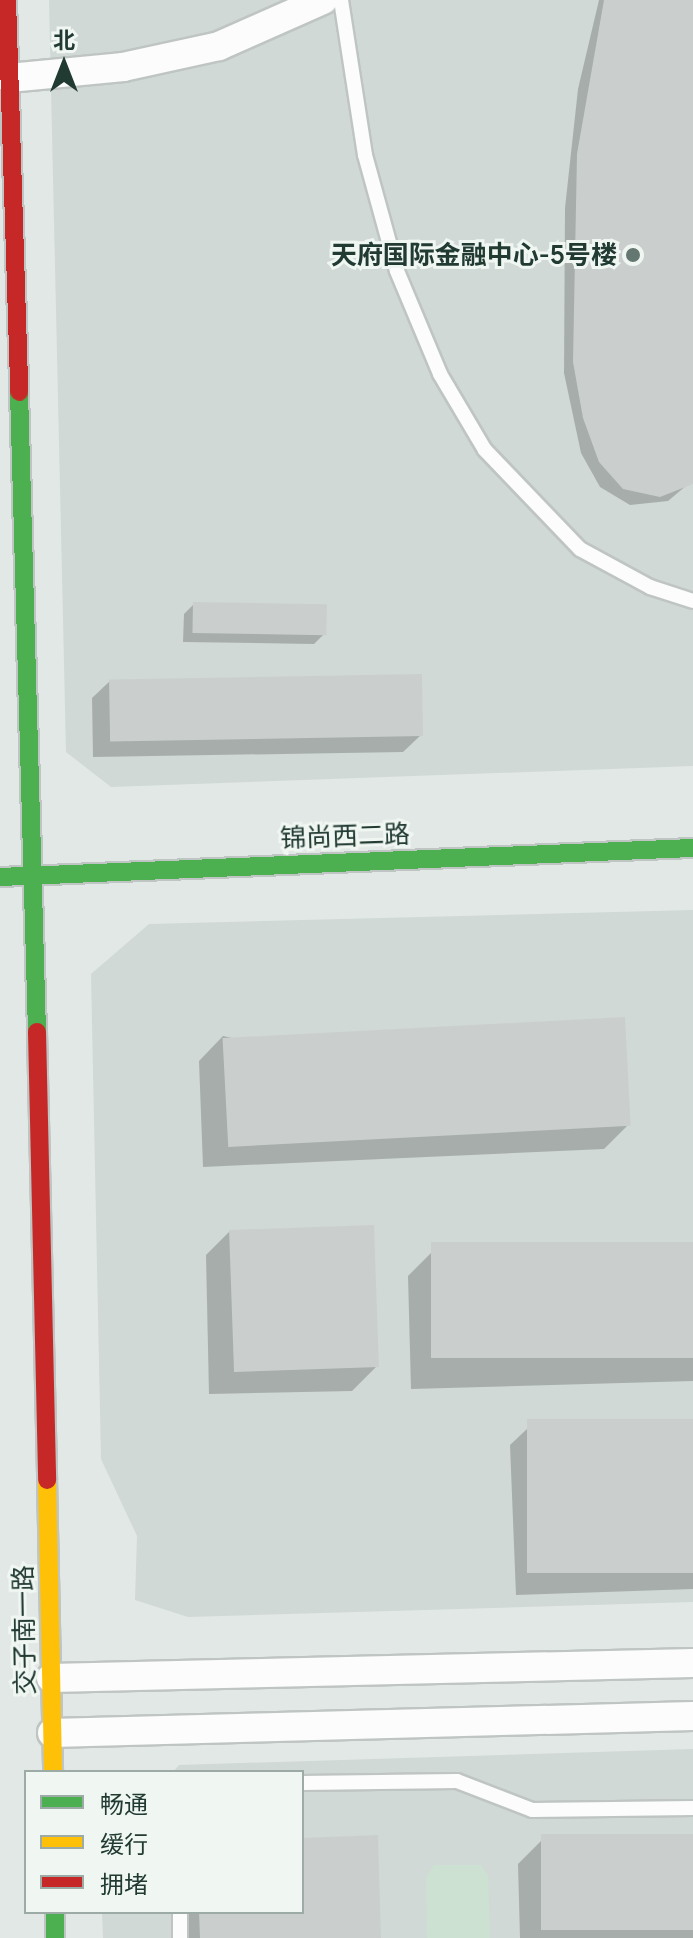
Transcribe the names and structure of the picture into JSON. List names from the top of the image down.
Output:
{
  "streets": {
    "street": ["锦尚西二路", "交子南一路"]
  },
  "crossings": [
    ["锦尚西二路", "交子南一路"]
  ],
  "places": ["天府国际金融中心-5号楼"],
  "legend": ["畅通", "缓行", "拥堵"],
  "north": "top"
}
